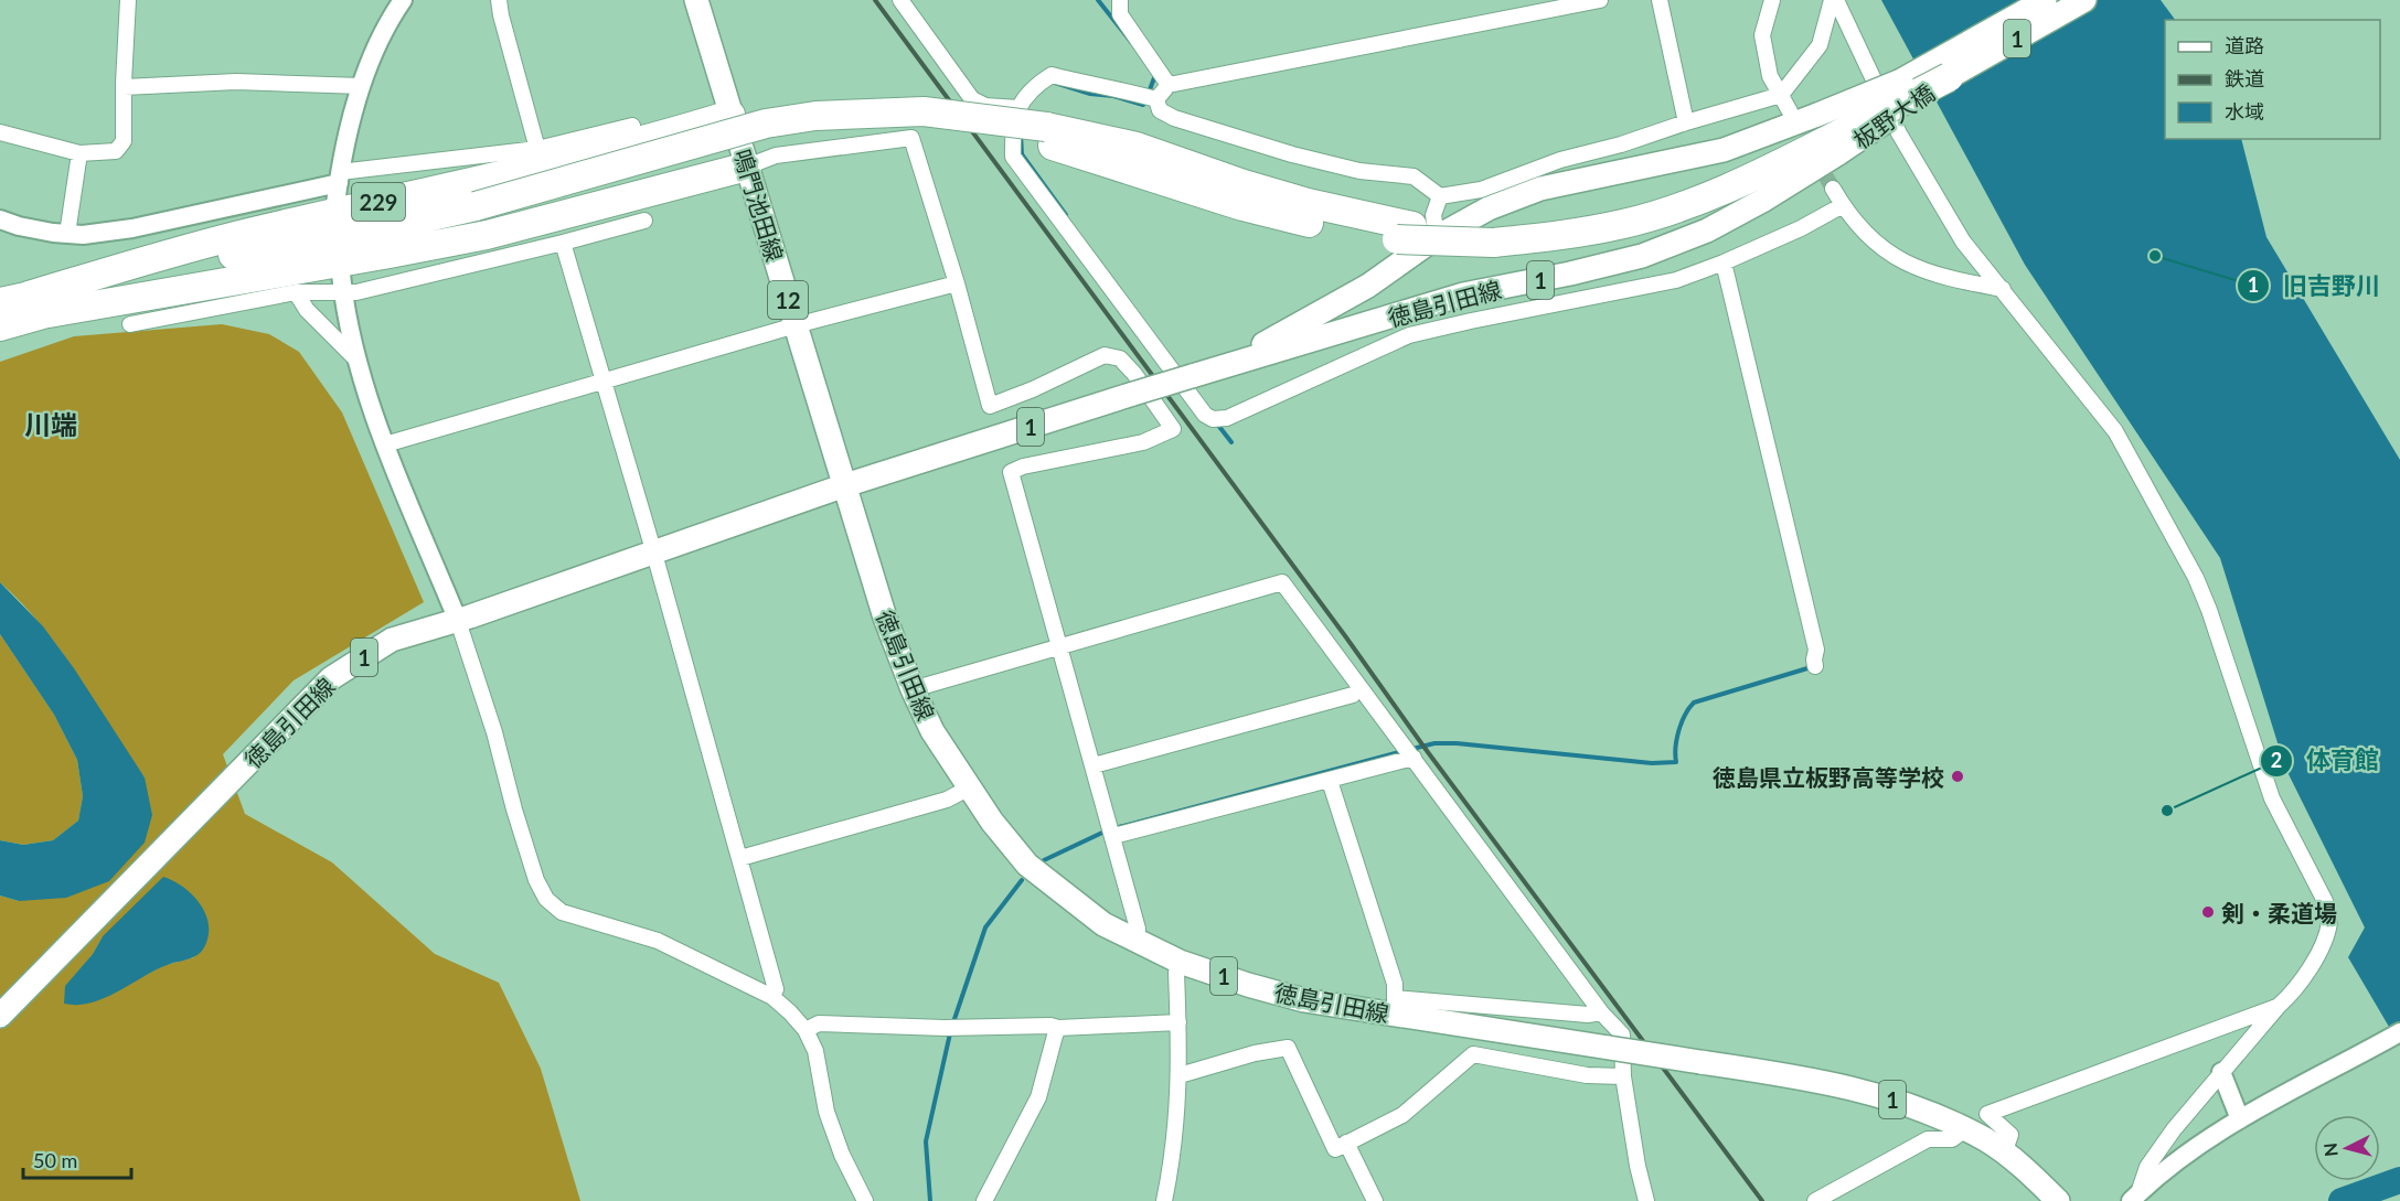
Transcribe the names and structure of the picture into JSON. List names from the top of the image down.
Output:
{
  "streets": {
    "highway": ["229"],
    "main road": [
      "1",
      "鳴門池田線",
      "12",
      "徳島引田線"
    ]
  },
  "crossings": [
    ["229", "鳴門池田線"],
    ["鳴門池田線", "徳島引田線"]
  ],
  "districts": ["川端"],
  "places": [
    "旧吉野川",
    "徳島県立板野高等学校",
    "体育館",
    "剣・柔道場"
  ],
  "legend": ["道路", "鉄道", "水域"],
  "scale_bar": "50 m",
  "north": "left"
}
